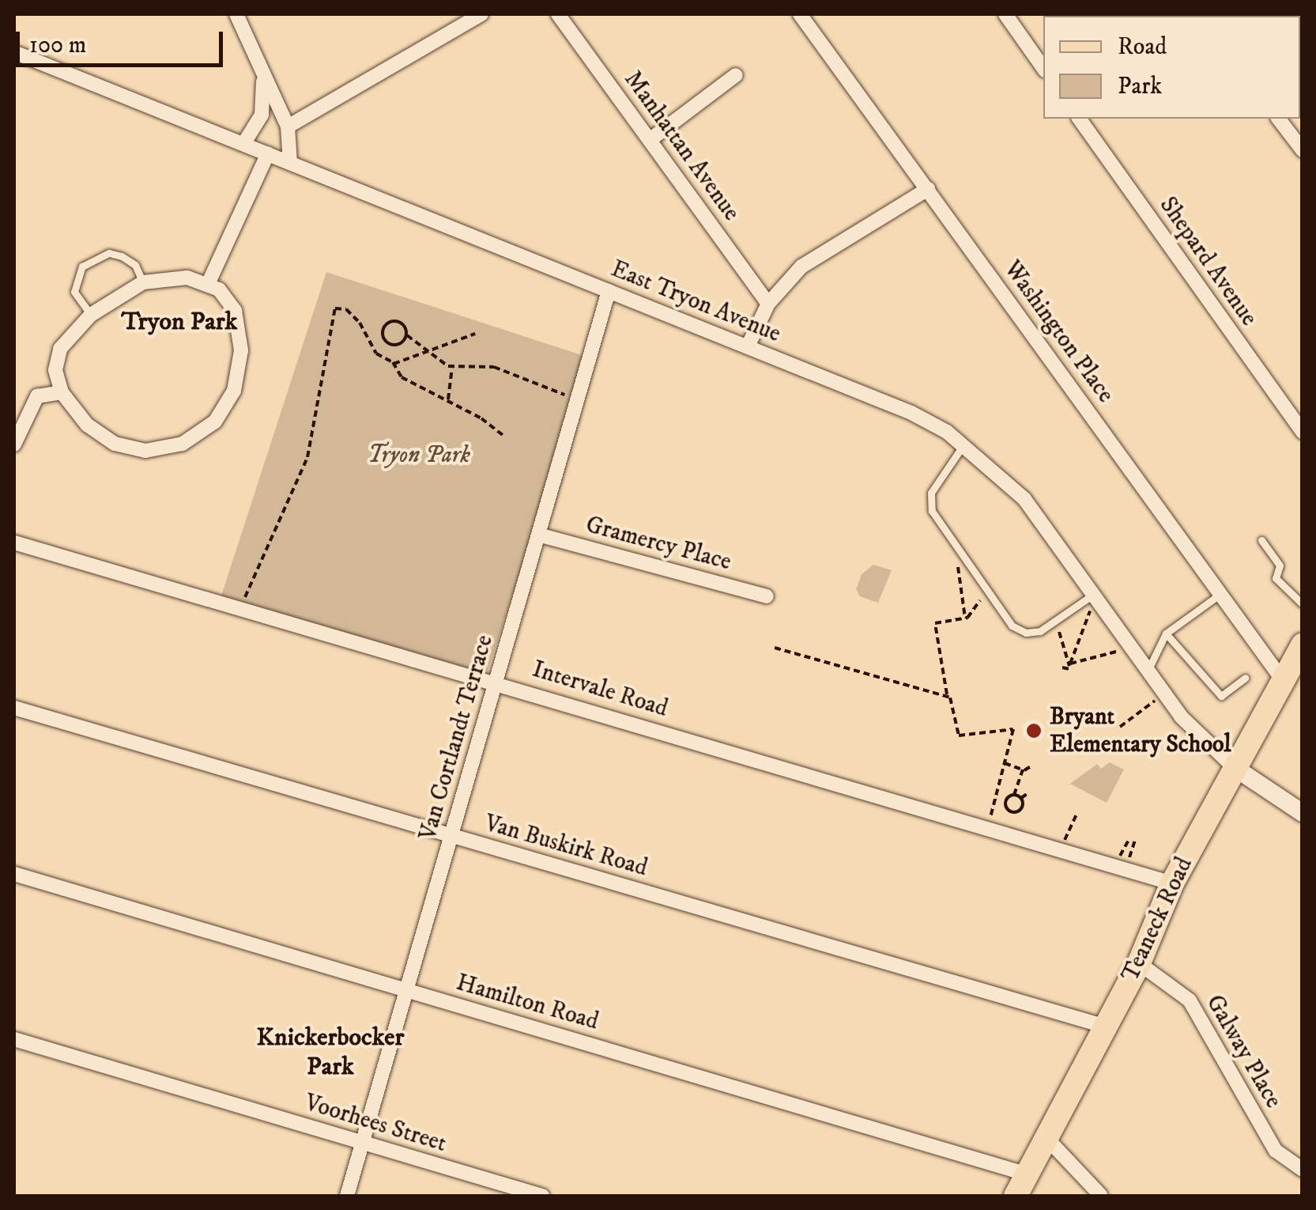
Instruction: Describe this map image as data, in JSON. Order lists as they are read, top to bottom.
{
  "streets": {
    "main road": ["Teaneck Road"],
    "street": [
      "Manhattan Avenue",
      "Shepard Avenue",
      "East Tryon Avenue",
      "Washington Place",
      "Gramercy Place",
      "Intervale Road",
      "Van Cortlandt Terrace",
      "Van Buskirk Road",
      "Hamilton Road",
      "Galway Place",
      "Voorhees Street"
    ]
  },
  "crossings": [
    ["East Tryon Avenue", "Van Cortlandt Terrace"],
    ["East Tryon Avenue", "Teaneck Road"],
    ["Washington Place", "Teaneck Road"],
    ["Gramercy Place", "Van Cortlandt Terrace"],
    ["Intervale Road", "Van Cortlandt Terrace"],
    ["Intervale Road", "Teaneck Road"],
    ["Van Cortlandt Terrace", "Van Buskirk Road"],
    ["Van Cortlandt Terrace", "Hamilton Road"],
    ["Van Cortlandt Terrace", "Voorhees Street"],
    ["Van Buskirk Road", "Teaneck Road"],
    ["Teaneck Road", "Hamilton Road"],
    ["Teaneck Road", "Galway Place"]
  ],
  "districts": ["Tryon Park", "Knickerbocker Park"],
  "parks": ["Tryon Park"],
  "places": ["Bryant Elementary School"],
  "legend": ["Road", "Park"],
  "scale_bar": "100 m"
}
